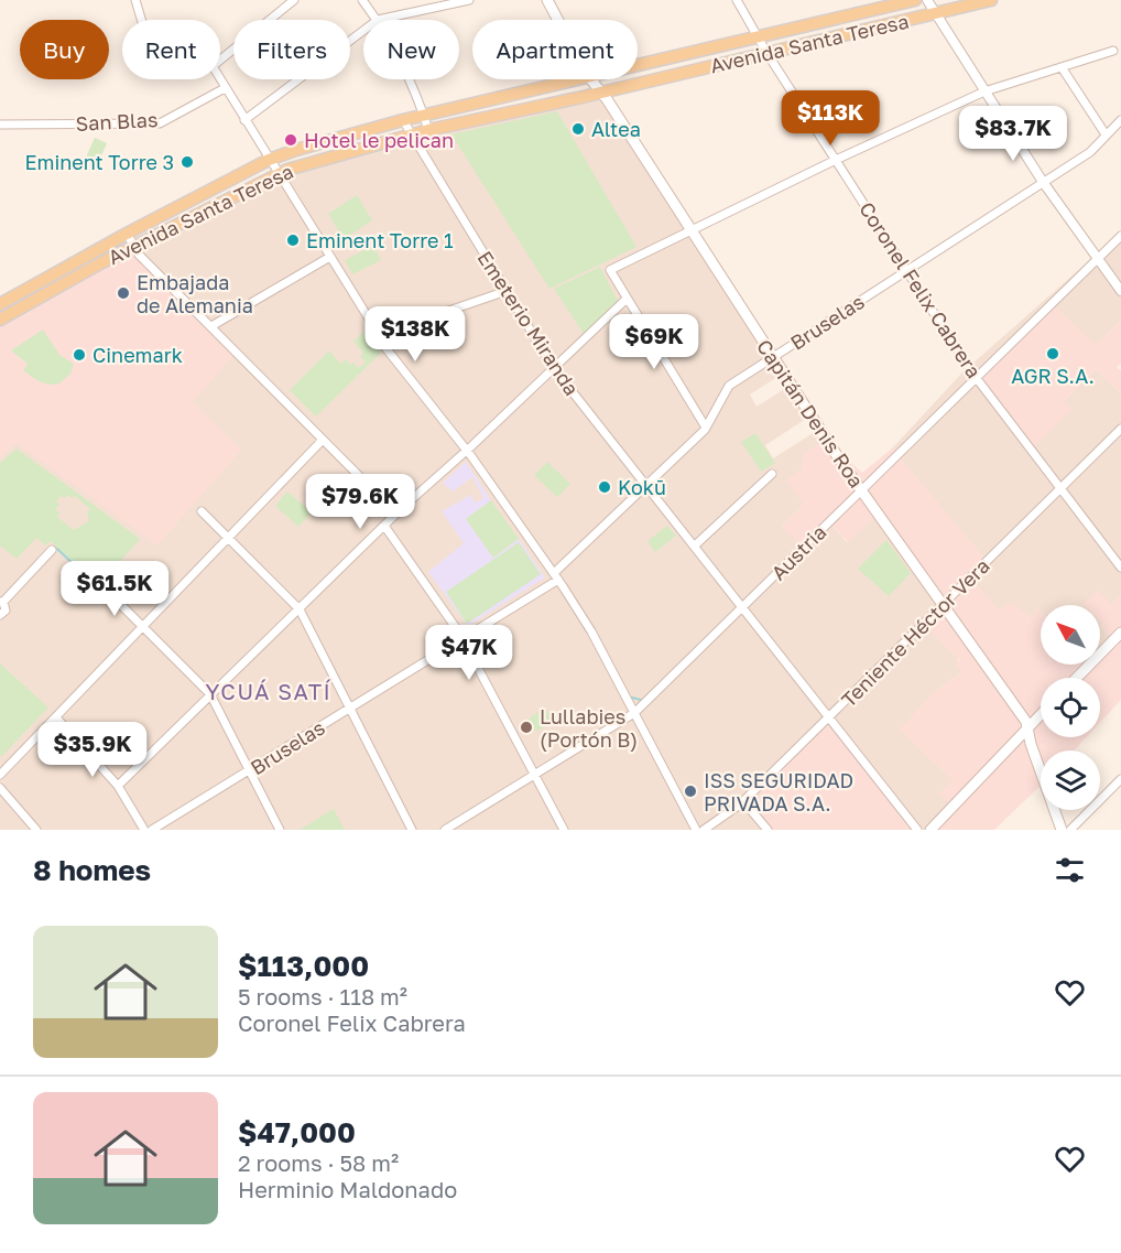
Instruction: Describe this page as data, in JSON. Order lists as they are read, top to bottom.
{
  "streets": {
    "main road": ["Avenida Santa Teresa", "Capitán Denis Roa"],
    "street": [
      "San Blas",
      "Coronel Felix Cabrera",
      "Bruselas",
      "Emeterio Miranda",
      "Austria",
      "Teniente Héctor Vera"
    ]
  },
  "crossings": [
    ["Avenida Santa Teresa", "Coronel Felix Cabrera"],
    ["Avenida Santa Teresa", "Emeterio Miranda"],
    ["Avenida Santa Teresa", "Capitán Denis Roa"],
    ["Coronel Felix Cabrera", "Bruselas"],
    ["Coronel Felix Cabrera", "Austria"],
    ["Coronel Felix Cabrera", "Teniente Héctor Vera"],
    ["Bruselas", "Emeterio Miranda"],
    ["Bruselas", "Capitán Denis Roa"],
    ["Emeterio Miranda", "Austria"],
    ["Emeterio Miranda", "Teniente Héctor Vera"],
    ["Capitán Denis Roa", "Austria"],
    ["Capitán Denis Roa", "Teniente Héctor Vera"]
  ],
  "districts": ["YCUÁ SATÍ"],
  "places": [
    "Altea",
    "Hotel le pelican",
    "Eminent Torre 3",
    "Eminent Torre 1",
    "Embajada de Alemania",
    "AGR S.A.",
    "Cinemark",
    "Kokū",
    "Lullabies (Portón B)",
    "ISS SEGURIDAD PRIVADA S.A."
  ],
  "north": "top left",
  "page": {
    "chip": [
      "Buy",
      "Rent",
      "Filters",
      "New",
      "Apartment"
    ],
    "price": [
      "$113K",
      "$83.7K",
      "$138K",
      "$69K",
      "$79.6K",
      "$61.5K",
      "$47K",
      "$35.9K"
    ],
    "heading": "8 homes",
    "list": [
      {
        "name": "$113,000",
        "note": "5 rooms · 118 m² · Coronel Felix Cabrera"
      },
      {
        "name": "$47,000",
        "note": "2 rooms · 58 m² · Herminio Maldonado"
      }
    ]
  }
}
